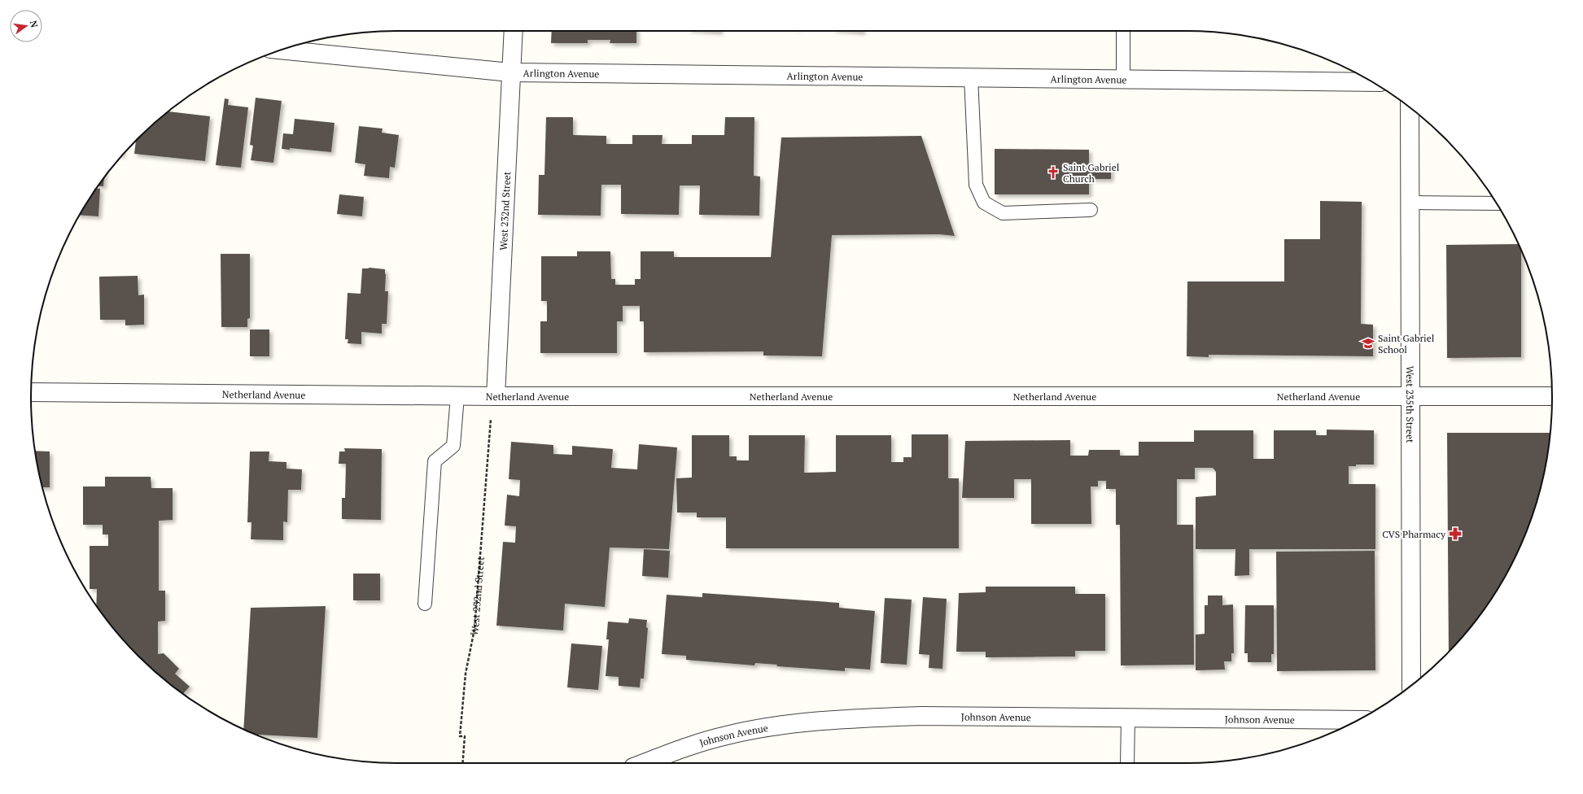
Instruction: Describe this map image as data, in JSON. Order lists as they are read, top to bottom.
{
  "streets": {
    "street": [
      "Arlington Avenue",
      "West 232nd Street",
      "Netherland Avenue",
      "West 235th Street",
      "Johnson Avenue"
    ]
  },
  "crossings": [
    ["Arlington Avenue", "West 232nd Street"],
    ["West 232nd Street", "Netherland Avenue"],
    ["Netherland Avenue", "West 235th Street"]
  ],
  "places": {
    "church": ["Saint Gabriel Church"],
    "school or university": ["Saint Gabriel School"],
    "pharmacy": ["CVS Pharmacy"]
  },
  "north": "right"
}
